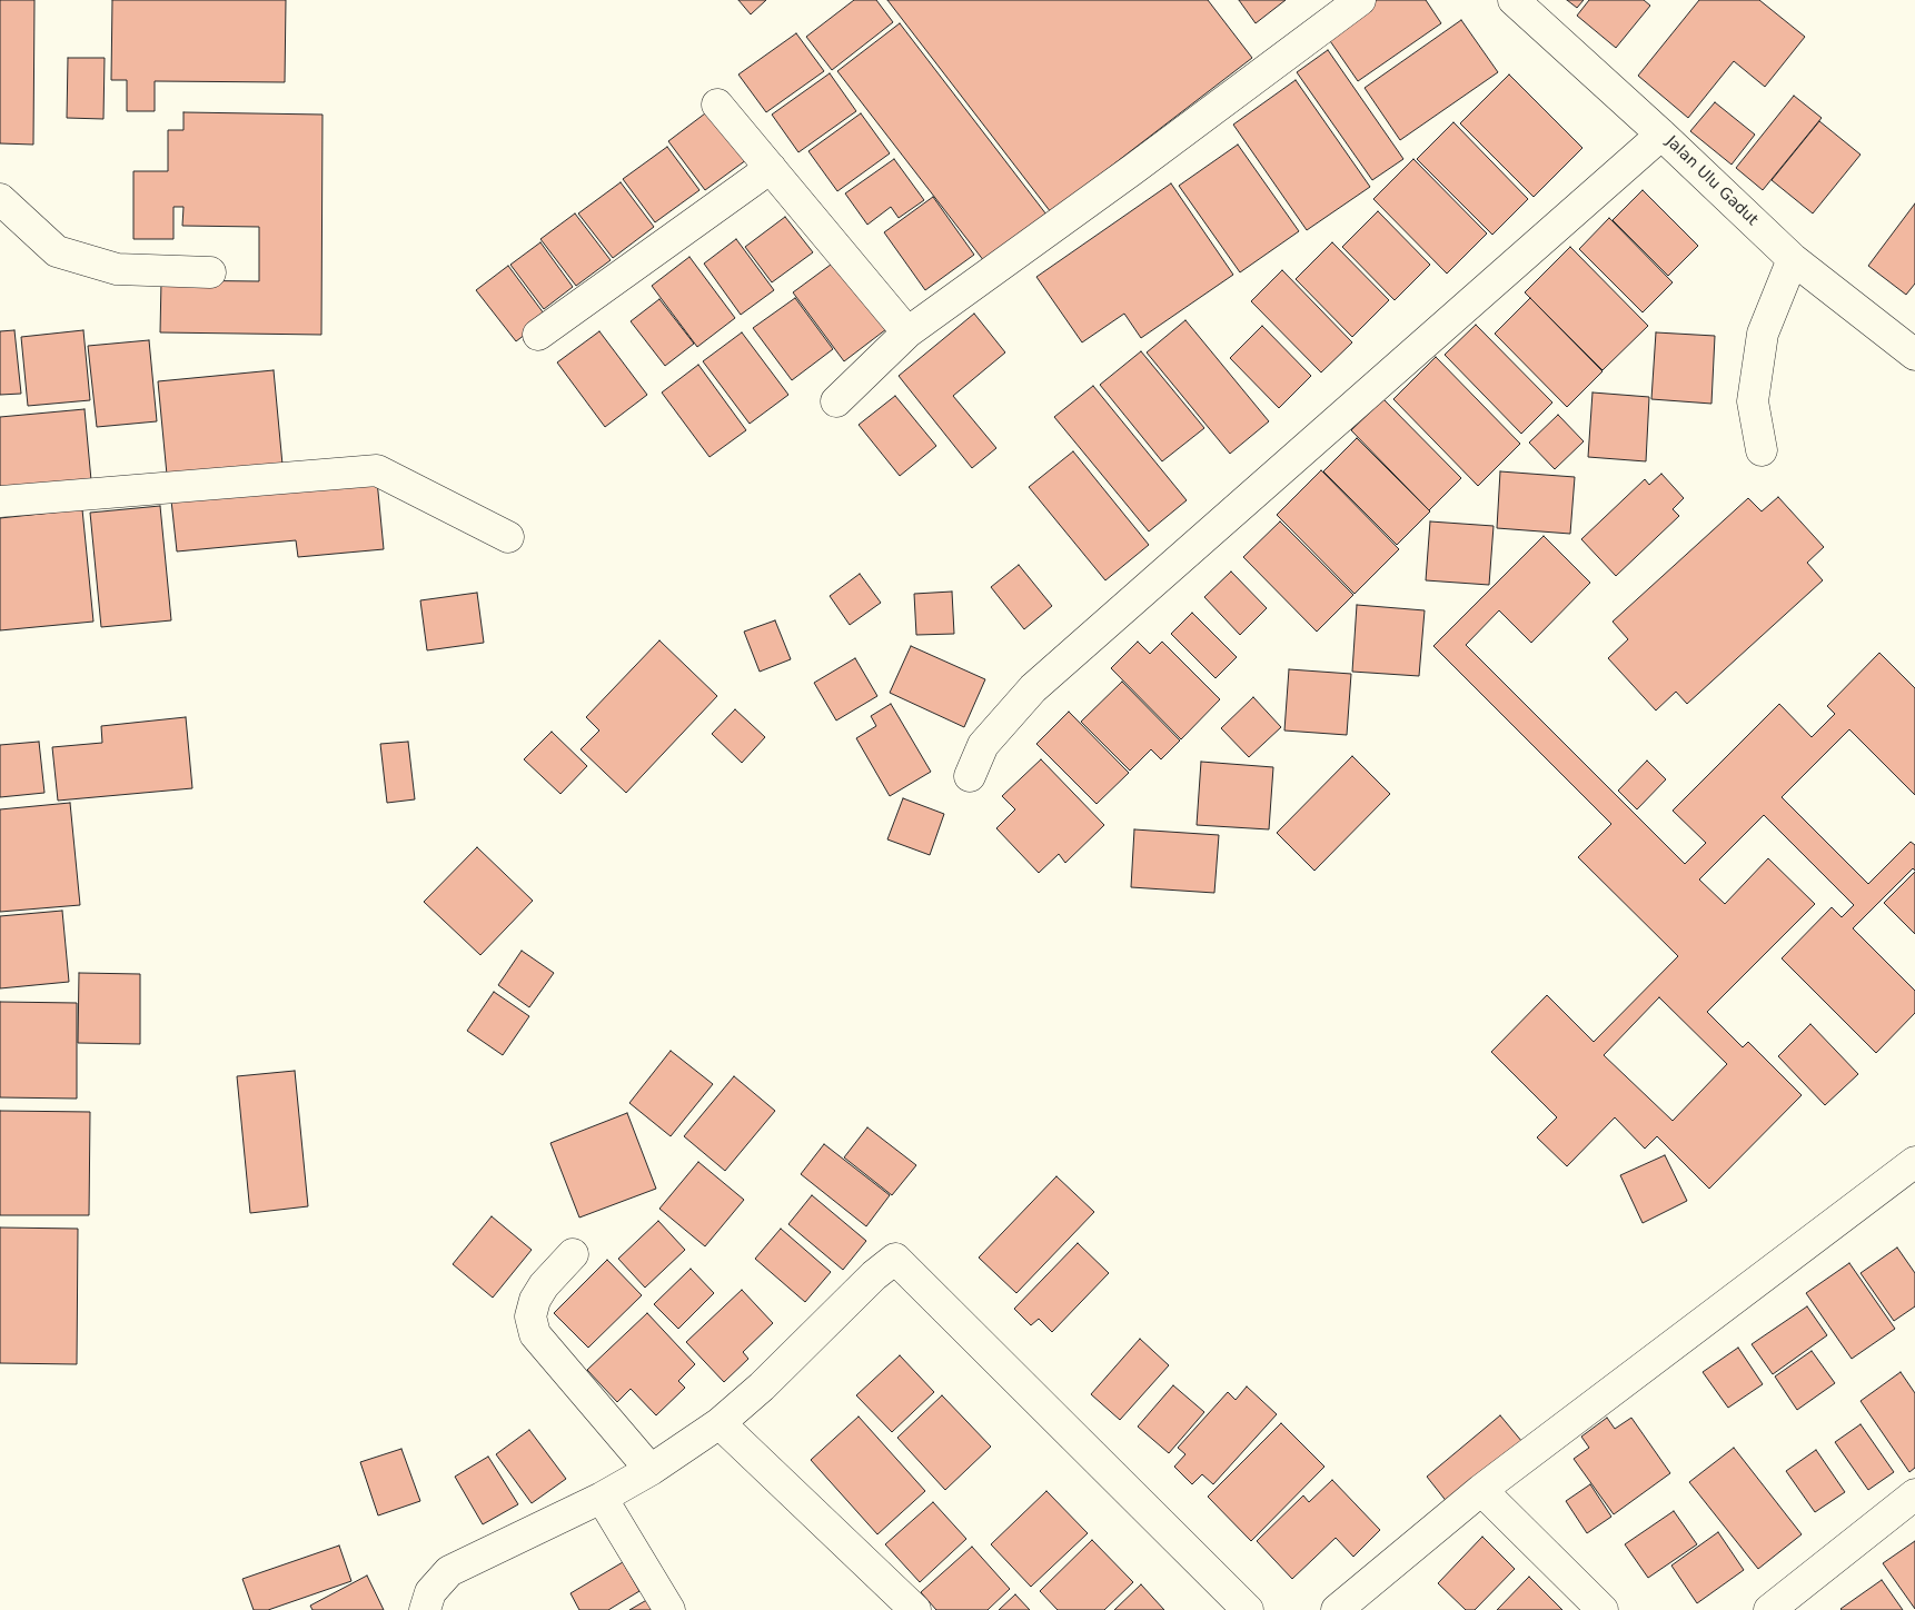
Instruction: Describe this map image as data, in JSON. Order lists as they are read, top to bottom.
{
  "streets": {
    "street": ["Jalan Ulu Gadut"]
  }
}
